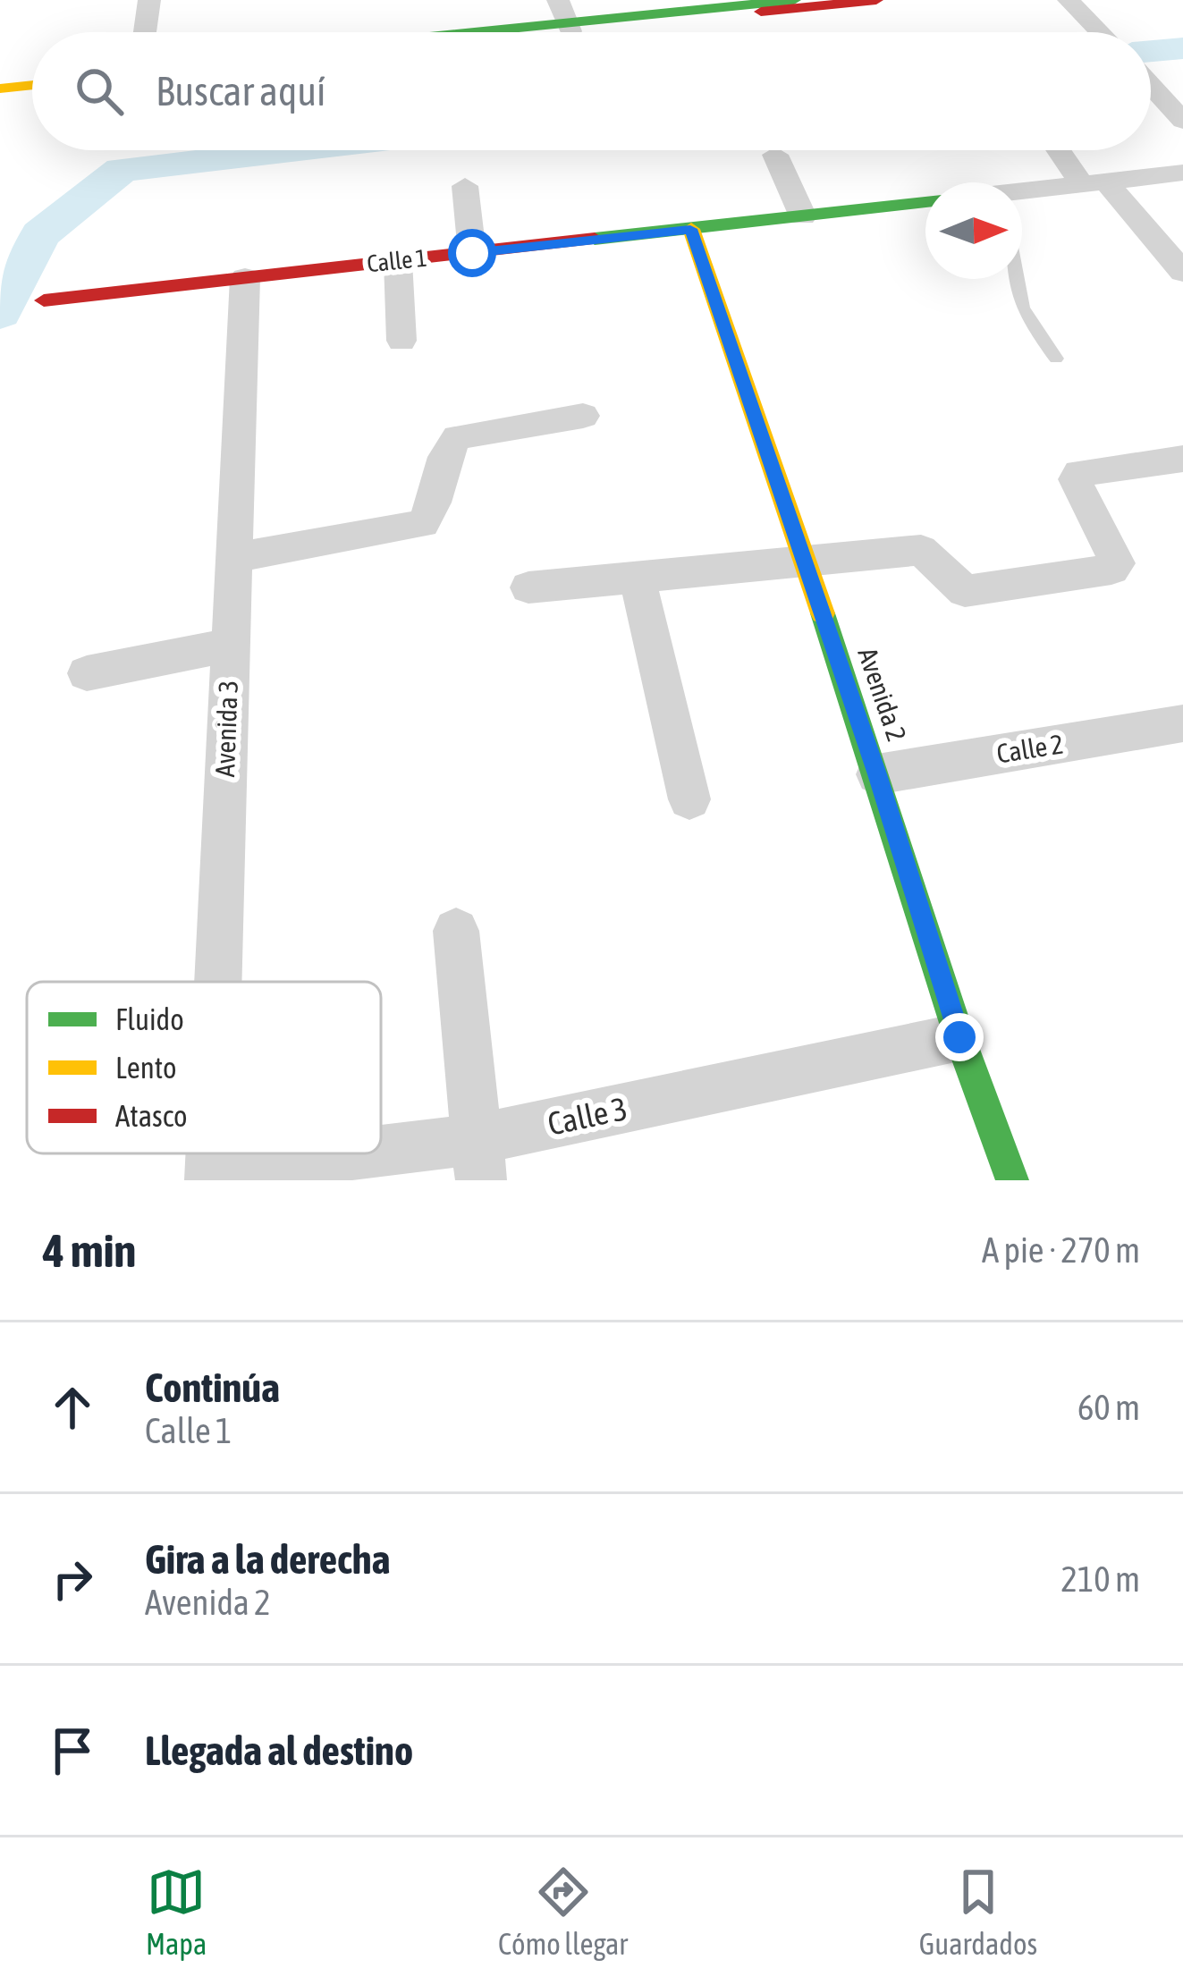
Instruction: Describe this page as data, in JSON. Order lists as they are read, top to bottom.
{
  "streets": {
    "street": [
      "Calle 1",
      "Avenida 2",
      "Avenida 3",
      "Calle 2",
      "Calle 3"
    ]
  },
  "crossings": [
    ["Calle 1", "Avenida 2"],
    ["Calle 1", "Avenida 3"],
    ["Avenida 2", "Calle 2"],
    ["Avenida 2", "Calle 3"]
  ],
  "legend": ["Fluido", "Lento", "Atasco"],
  "north": "right",
  "page": {
    "search": "Buscar aquí",
    "heading": ["4 min", "A pie · 270 m"],
    "list": [
      ["Continúa", "Calle 1", "60 m"],
      ["Gira a la derecha", "Avenida 2", "210 m"],
      "Llegada al destino"
    ],
    "nav": ["Mapa", "Cómo llegar", "Guardados"]
  }
}
